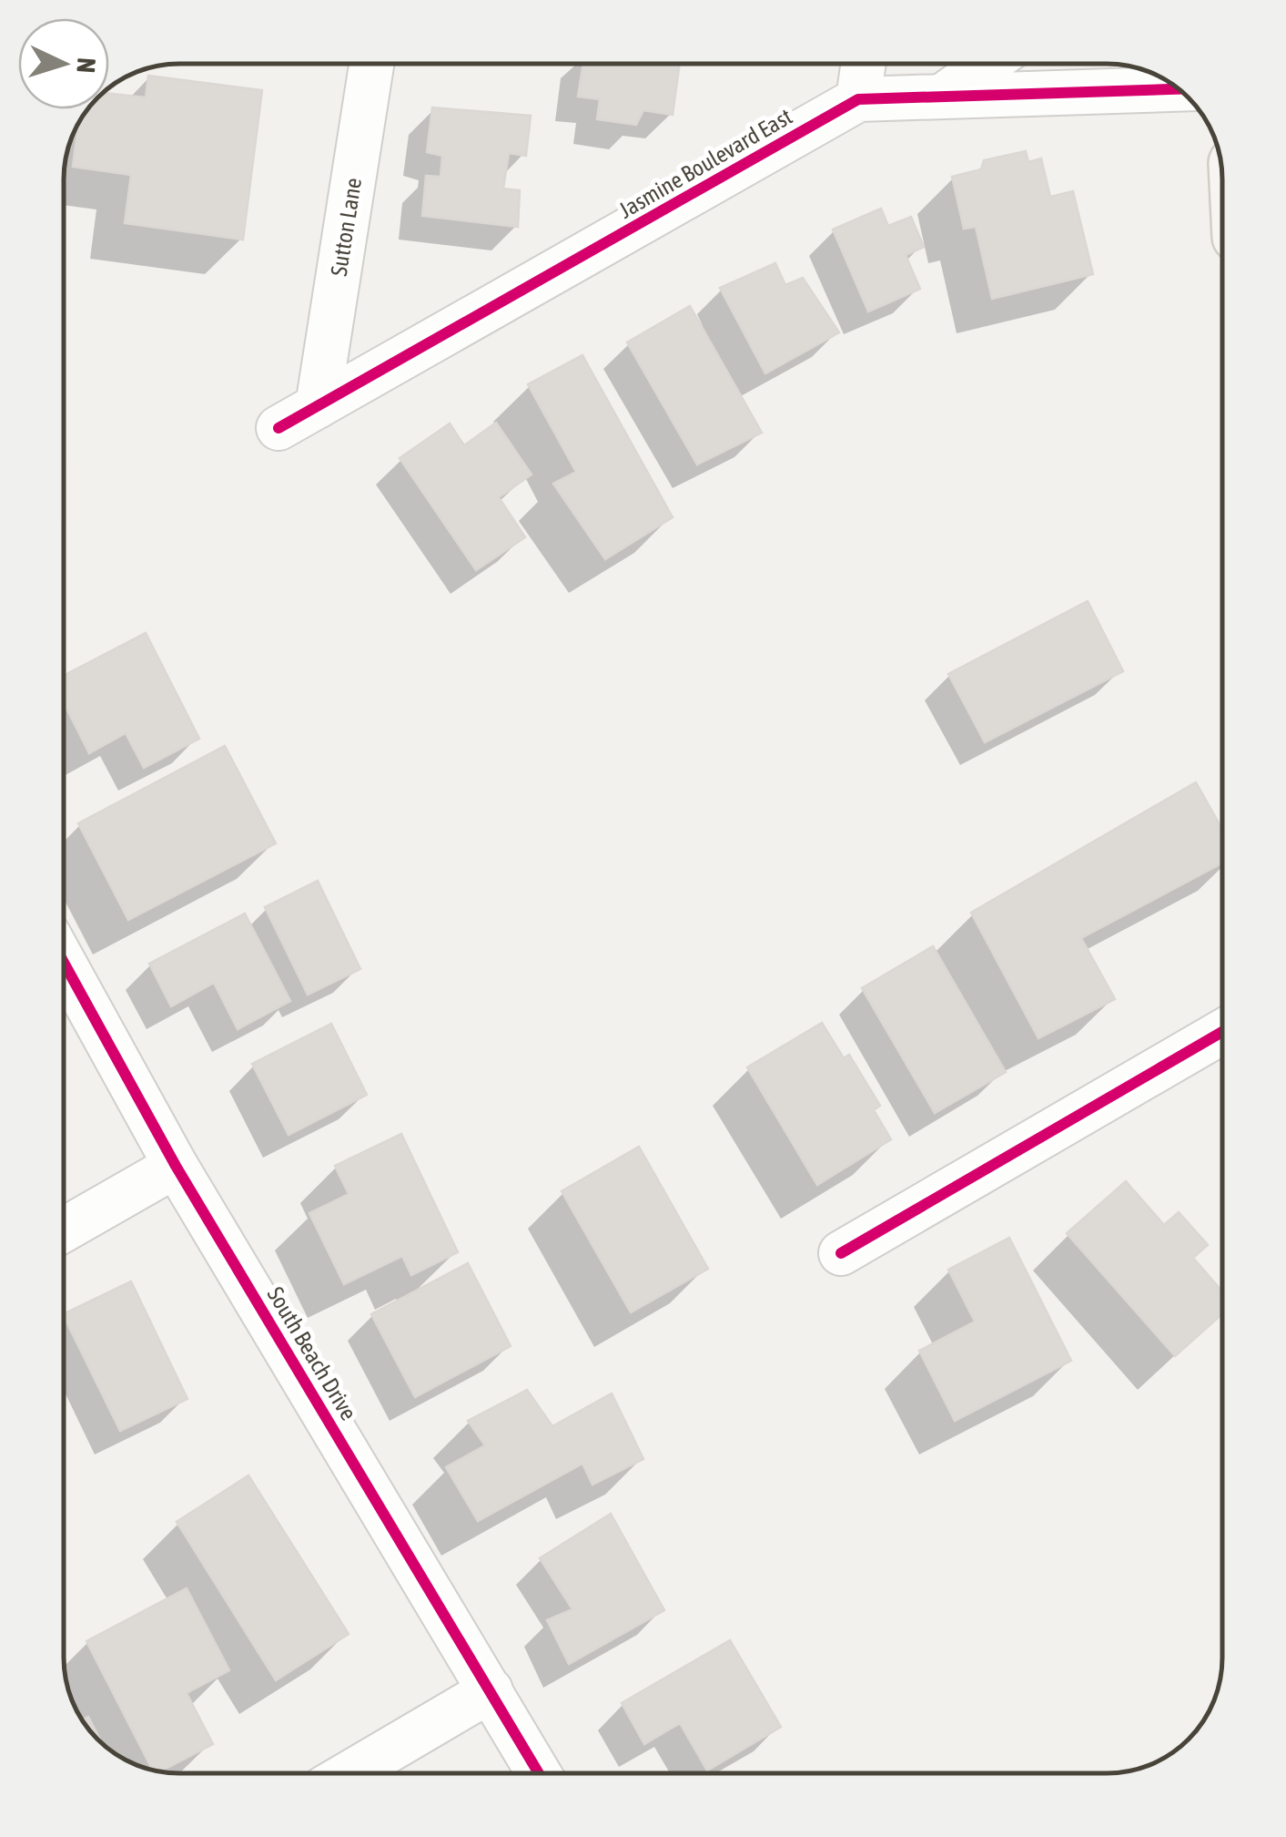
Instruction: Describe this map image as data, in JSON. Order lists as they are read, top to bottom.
{
  "streets": {
    "street": ["Jasmine Boulevard East", "Sutton Lane", "South Beach Drive"]
  },
  "crossings": [
    ["Jasmine Boulevard East", "Sutton Lane"]
  ],
  "north": "right"
}
